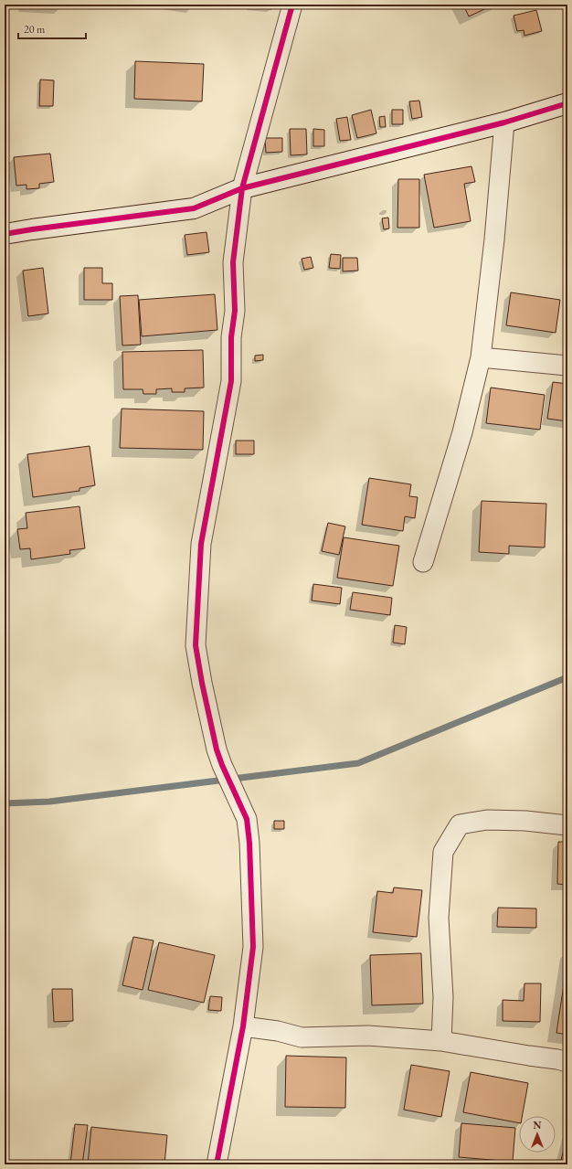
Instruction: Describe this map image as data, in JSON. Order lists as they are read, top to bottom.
{
  "scale_bar": "20 m",
  "north": "top"
}
